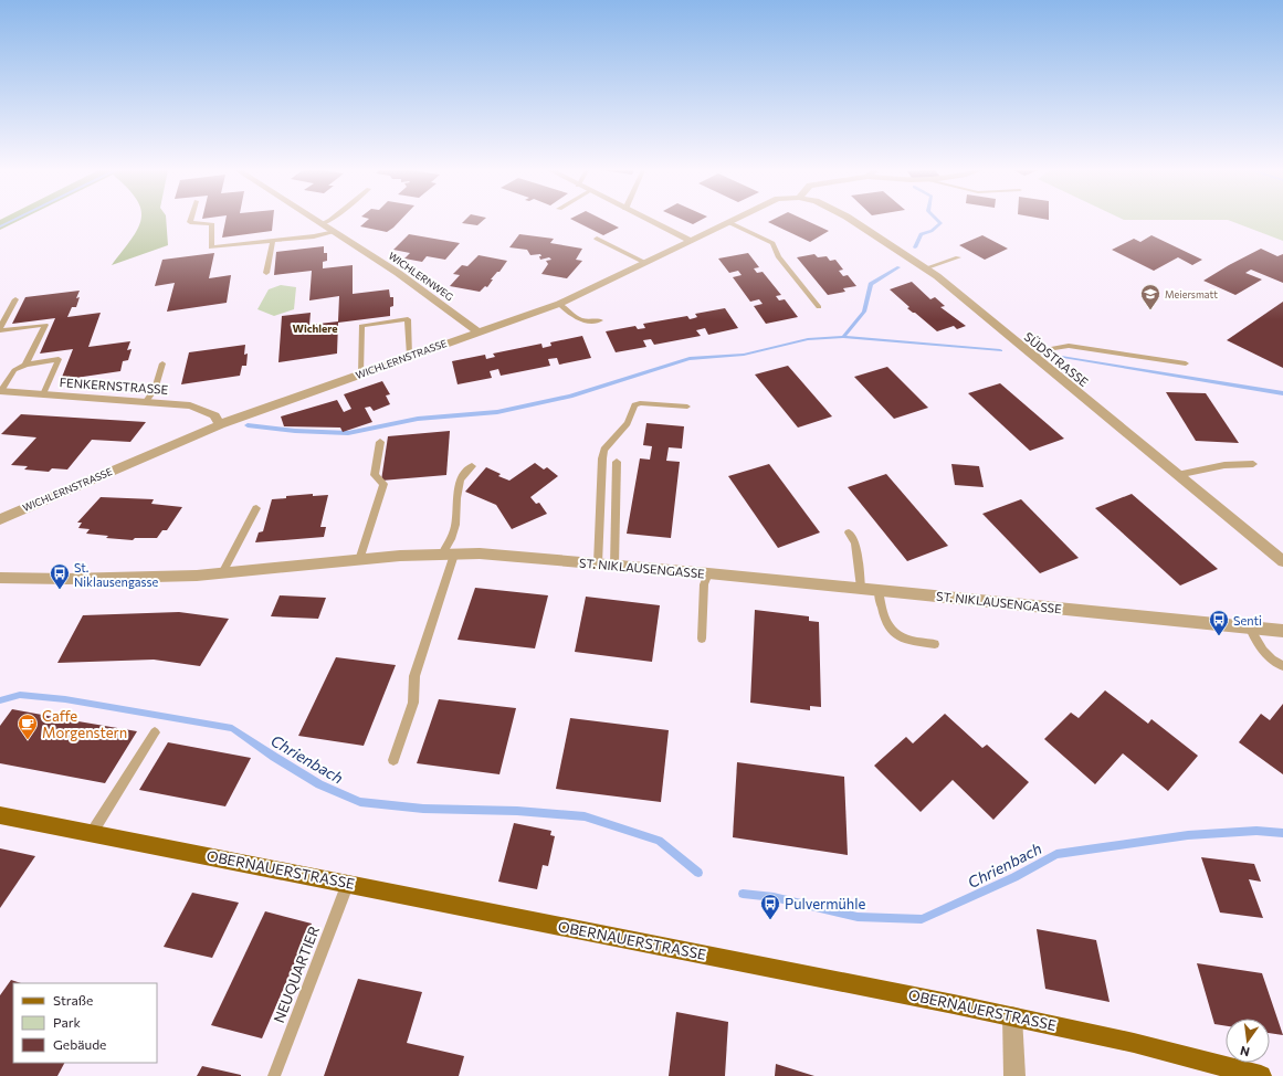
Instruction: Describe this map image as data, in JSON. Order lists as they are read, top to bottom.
{
  "streets": {
    "main road": ["OBERNAUERSTRASSE"],
    "street": [
      "WICHLERNWEG",
      "WICHLERNSTRASSE",
      "SÜDSTRASSE",
      "FENKERNSTRASSE",
      "ST. NIKLAUSENGASSE"
    ],
    "lane": ["NEUQUARTIER"]
  },
  "crossings": [
    ["WICHLERNWEG", "WICHLERNSTRASSE"],
    ["WICHLERNSTRASSE", "FENKERNSTRASSE"],
    ["OBERNAUERSTRASSE", "NEUQUARTIER"]
  ],
  "districts": ["Wichlere"],
  "water": ["Chrienbach"],
  "places": {
    "school or university": ["Meiersmatt"],
    "bus stop": ["St. Niklausengasse", "Senti", "Pulvermühle"],
    "cafe": ["Caffe Morgenstern"]
  },
  "legend": ["Straße", "Park", "Gebäude"],
  "north": "bottom"
}
